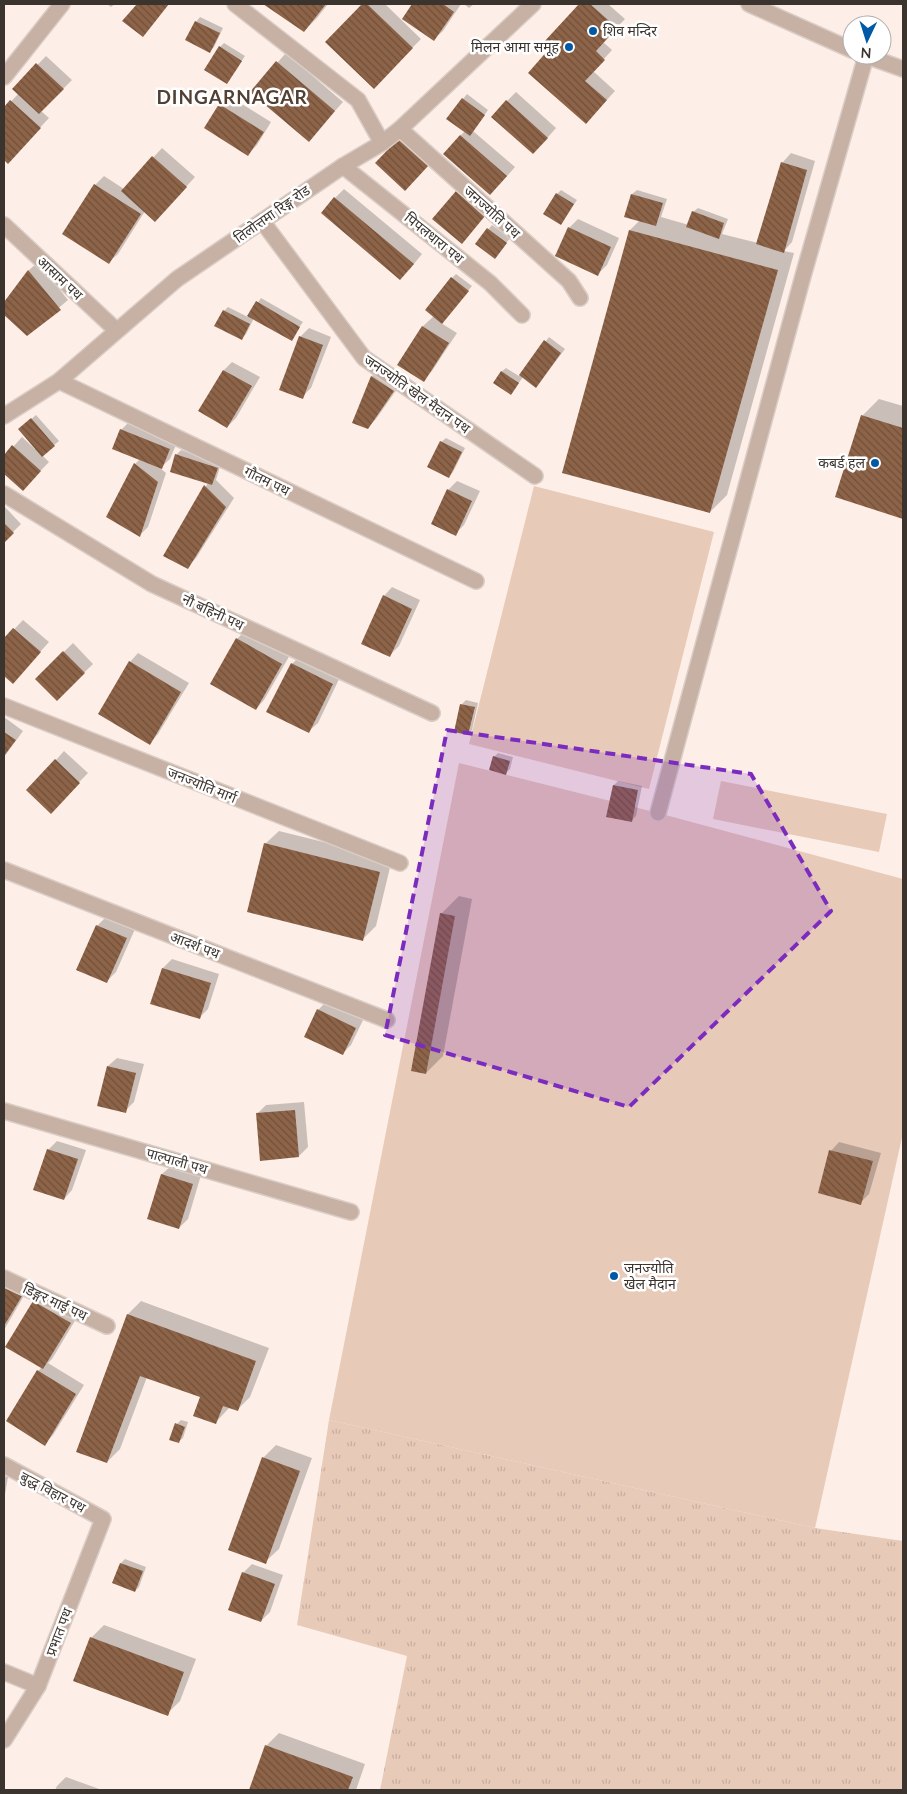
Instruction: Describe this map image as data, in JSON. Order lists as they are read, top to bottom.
{
  "streets": {
    "street": [
      "जनज्योति पथ",
      "तिलोत्तमा रिङ्ग रोड",
      "पिपलधारा पथ",
      "आसाम पथ",
      "जनज्योति खेल मैदान पथ",
      "गौतम पथ",
      "नौ बहिनी पथ",
      "जनज्योति मार्ग",
      "आदर्श पथ",
      "पाल्पाली पथ",
      "डिङ्गर माई पथ",
      "बुद्ध विहार पथ",
      "प्रभात पथ"
    ]
  },
  "crossings": [
    ["जनज्योति पथ", "तिलोत्तमा रिङ्ग रोड"],
    ["तिलोत्तमा रिङ्ग रोड", "पिपलधारा पथ"],
    ["तिलोत्तमा रिङ्ग रोड", "आसाम पथ"],
    ["तिलोत्तमा रिङ्ग रोड", "जनज्योति खेल मैदान पथ"],
    ["तिलोत्तमा रिङ्ग रोड", "गौतम पथ"],
    ["बुद्ध विहार पथ", "प्रभात पथ"]
  ],
  "districts": ["DINGARNAGAR"],
  "places": [
    "शिव मन्दिर",
    "मिलन आमा समूह",
    "कबर्ड हल",
    "जनज्योति खेल मैदान"
  ],
  "north": "bottom"
}
